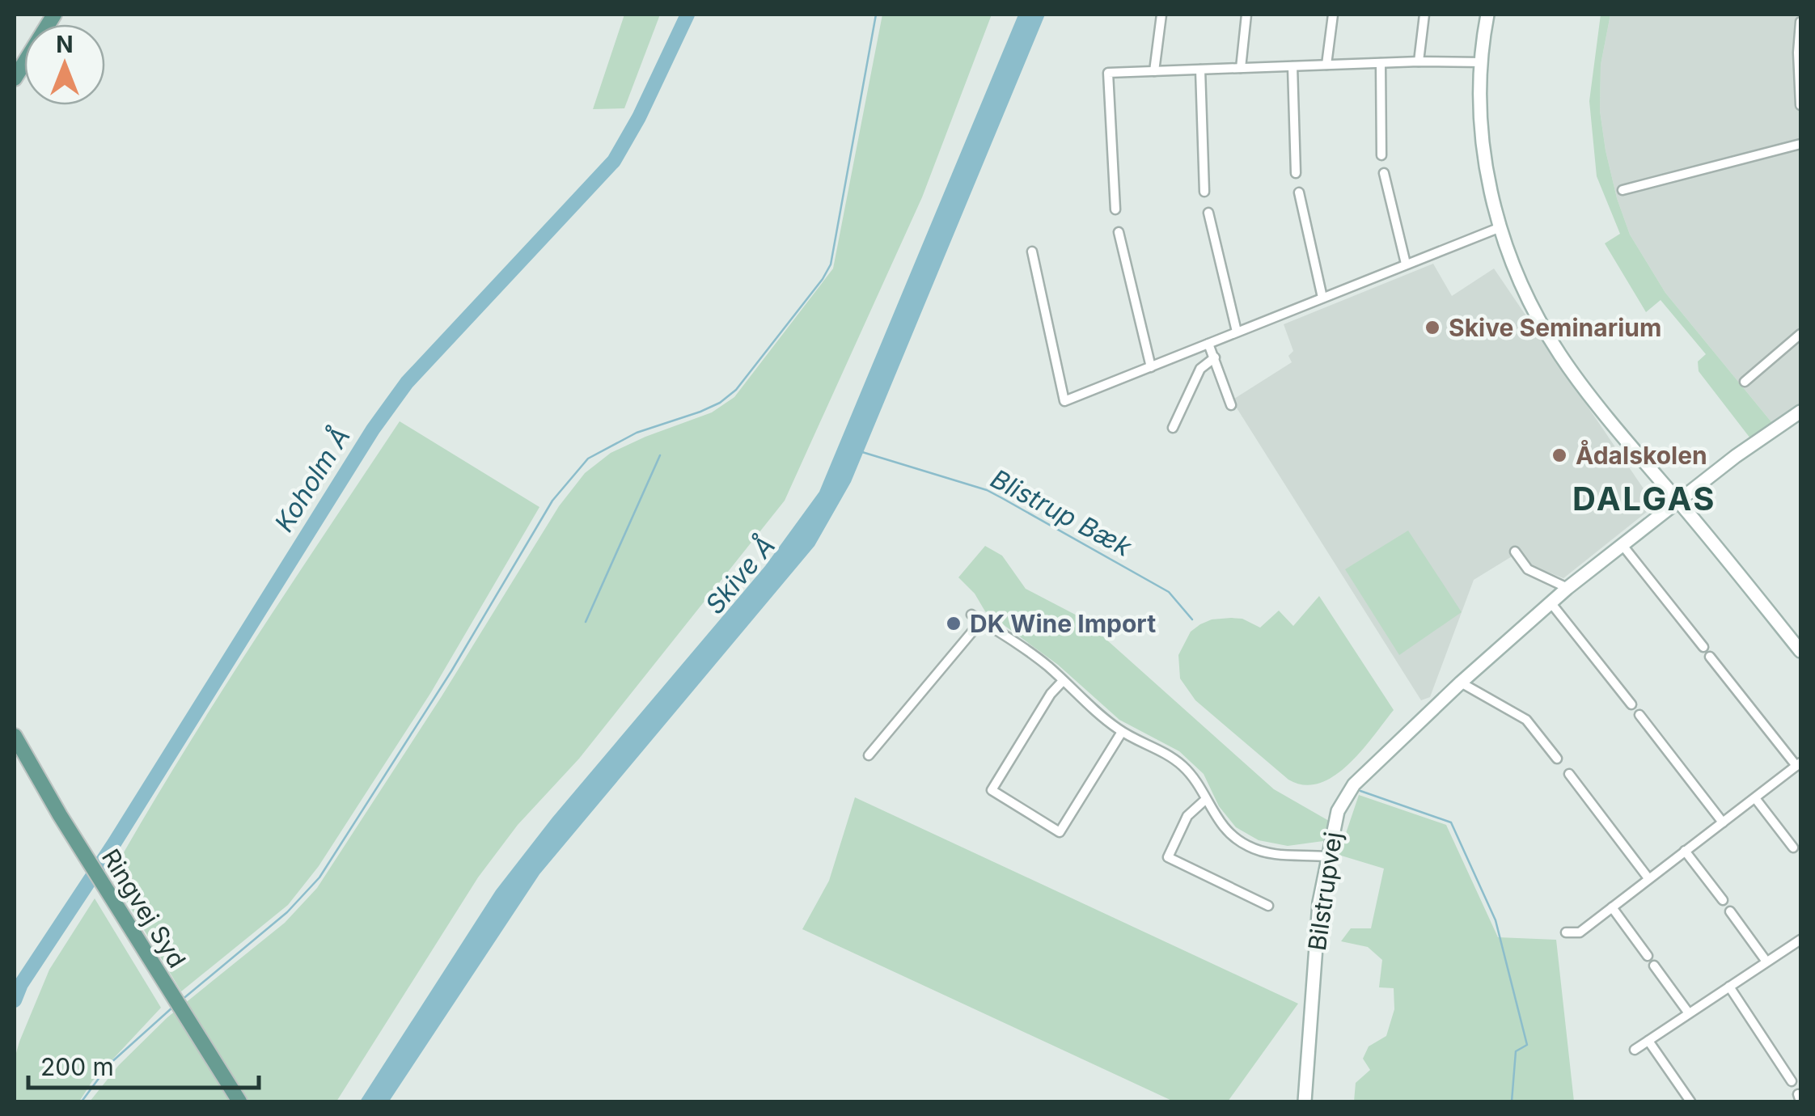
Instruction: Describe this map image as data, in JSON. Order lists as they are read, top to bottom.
{
  "streets": {
    "main road": ["Ringvej Syd"],
    "street": ["Bilstrupvej"]
  },
  "districts": ["DALGAS"],
  "water": ["Koholm Å", "Blistrup Bæk", "Skive Å"],
  "places": ["Skive Seminarium", "Ådalskolen", "DK Wine Import"],
  "scale_bar": "200 m",
  "north": "top"
}
